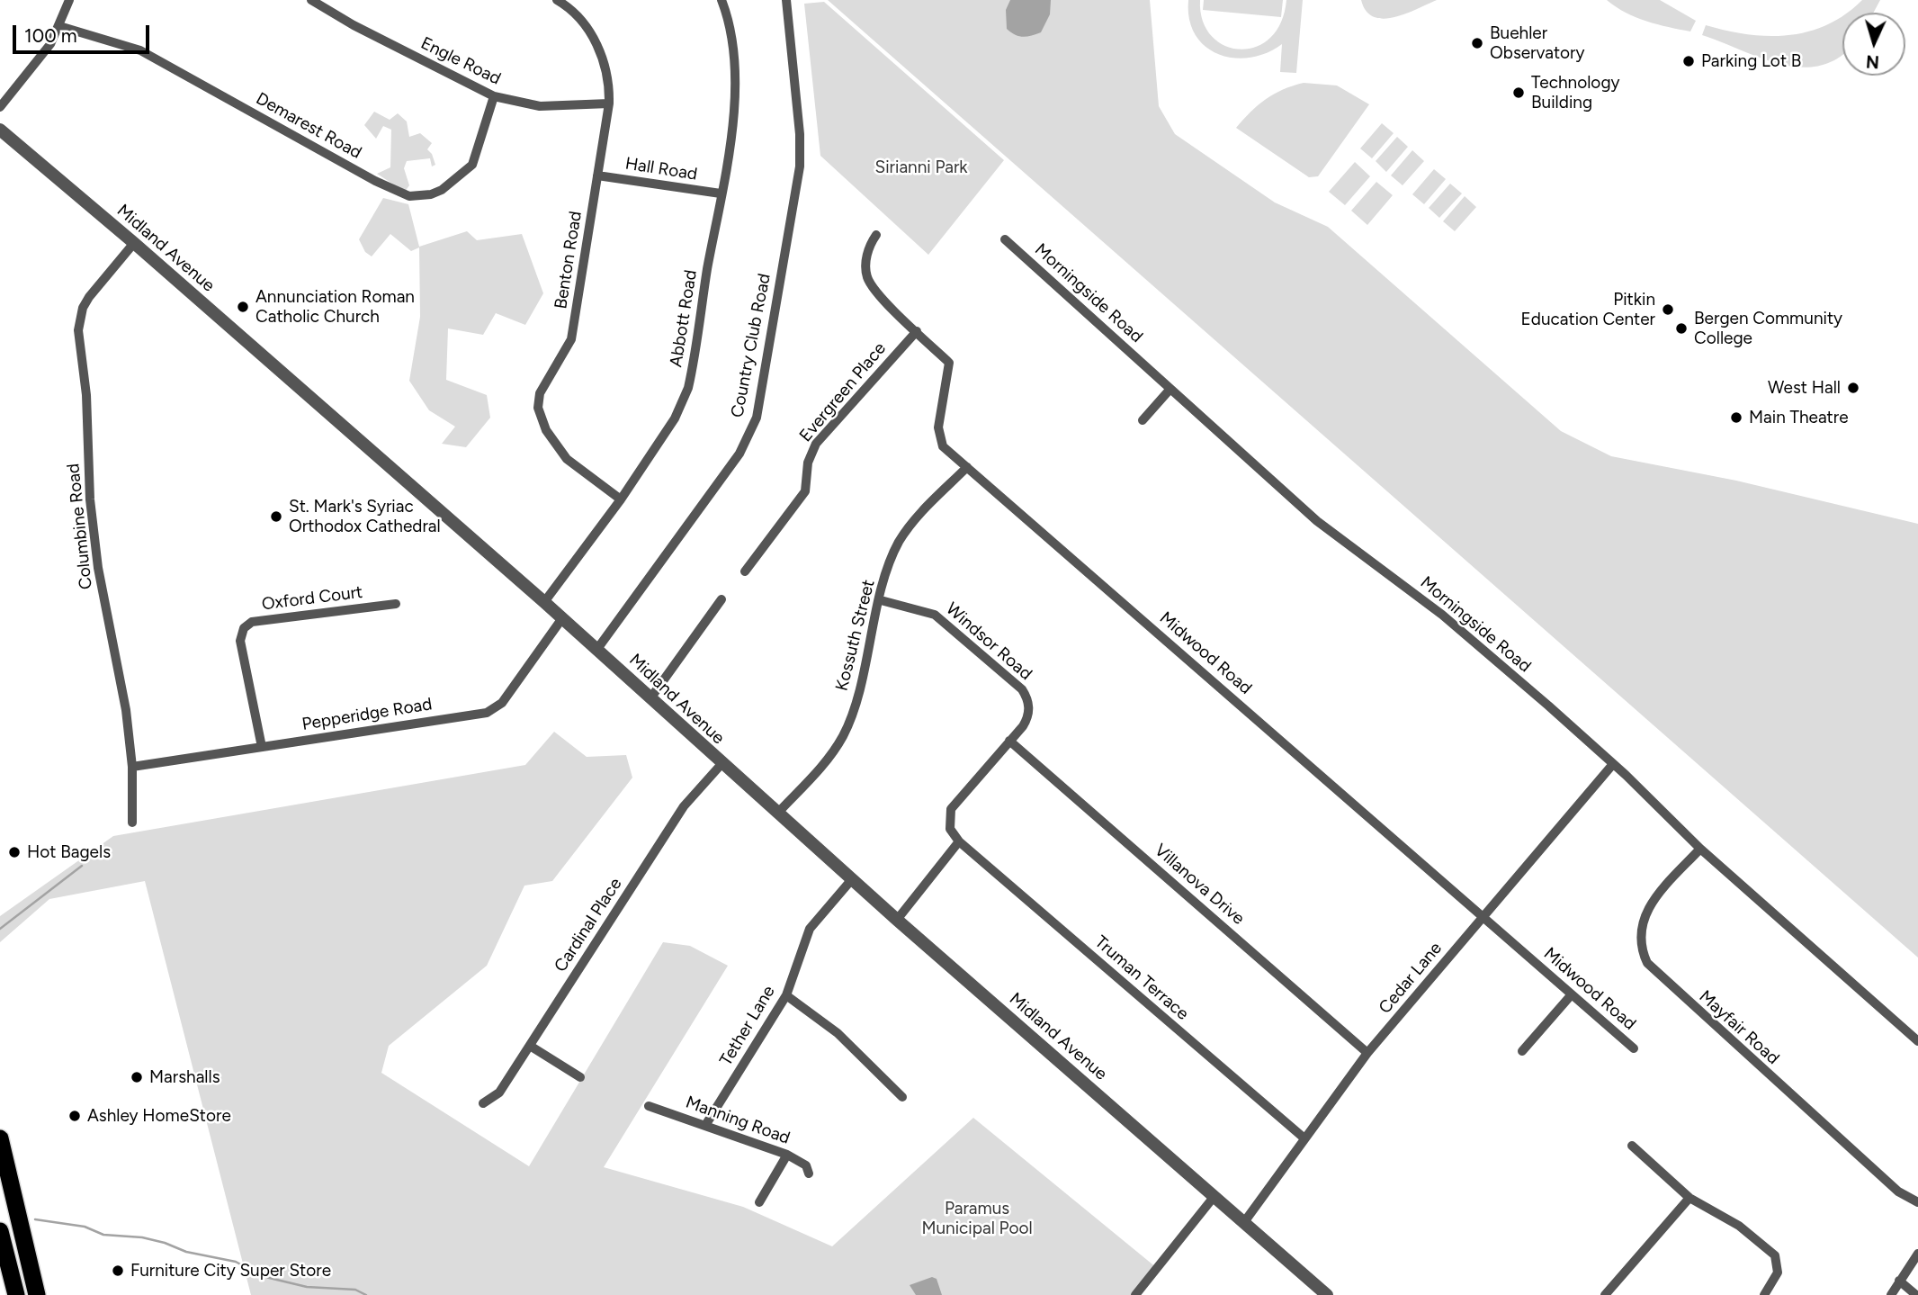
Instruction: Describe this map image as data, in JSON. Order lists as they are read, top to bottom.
{
  "streets": {
    "street": [
      "Engle Road",
      "Demarest Road",
      "Hall Road",
      "Midland Avenue",
      "Benton Road",
      "Morningside Road",
      "Abbott Road",
      "Country Club Road",
      "Evergreen Place",
      "Columbine Road",
      "Oxford Court",
      "Kossuth Street",
      "Windsor Road",
      "Midwood Road",
      "Pepperidge Road",
      "Villanova Drive",
      "Cardinal Place",
      "Truman Terrace",
      "Cedar Lane",
      "Tether Lane",
      "Mayfair Road",
      "Manning Road"
    ]
  },
  "crossings": [
    ["Engle Road", "Demarest Road"],
    ["Engle Road", "Benton Road"],
    ["Hall Road", "Benton Road"],
    ["Hall Road", "Abbott Road"],
    ["Midland Avenue", "Abbott Road"],
    ["Midland Avenue", "Country Club Road"],
    ["Midland Avenue", "Columbine Road"],
    ["Midland Avenue", "Kossuth Street"],
    ["Midland Avenue", "Pepperidge Road"],
    ["Midland Avenue", "Cardinal Place"],
    ["Midland Avenue", "Cedar Lane"],
    ["Midland Avenue", "Tether Lane"],
    ["Benton Road", "Abbott Road"],
    ["Morningside Road", "Cedar Lane"],
    ["Morningside Road", "Mayfair Road"],
    ["Evergreen Place", "Midwood Road"],
    ["Columbine Road", "Pepperidge Road"],
    ["Oxford Court", "Pepperidge Road"],
    ["Kossuth Street", "Windsor Road"],
    ["Kossuth Street", "Midwood Road"],
    ["Windsor Road", "Villanova Drive"],
    ["Windsor Road", "Truman Terrace"],
    ["Midwood Road", "Cedar Lane"],
    ["Villanova Drive", "Cedar Lane"],
    ["Truman Terrace", "Cedar Lane"],
    ["Tether Lane", "Manning Road"]
  ],
  "parks": ["Sirianni Park", "Paramus Municipal Pool"],
  "places": [
    "Buehler Observatory",
    "Parking Lot B",
    "Technology Building",
    "Annunciation Roman Catholic Church",
    "Pitkin Education Center",
    "Bergen Community College",
    "West Hall",
    "Main Theatre",
    "St. Mark's Syriac Orthodox Cathedral",
    "Hot Bagels",
    "Marshalls",
    "Ashley HomeStore",
    "Furniture City Super Store"
  ],
  "scale_bar": "100 m",
  "north": "bottom"
}
